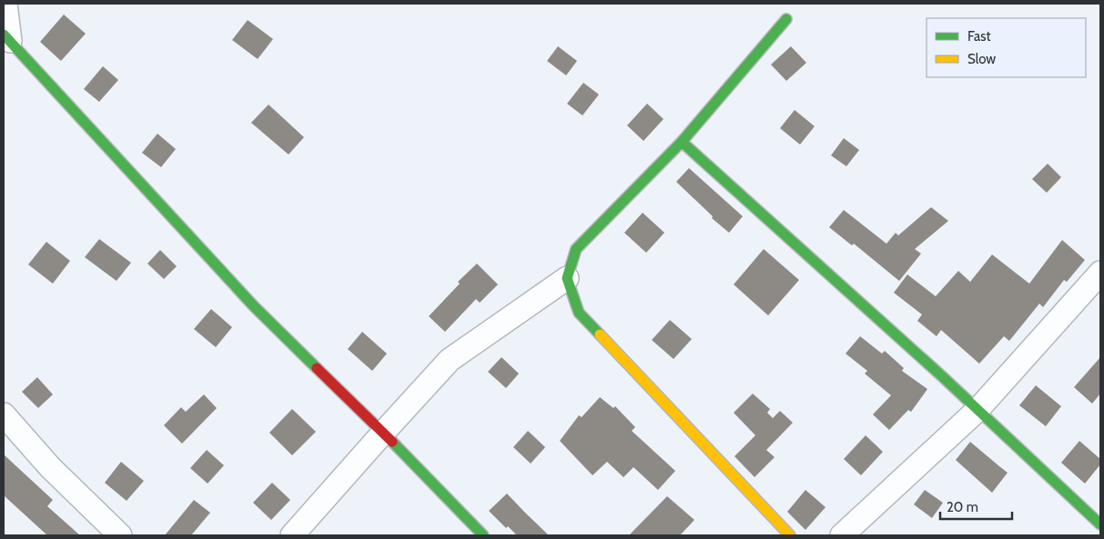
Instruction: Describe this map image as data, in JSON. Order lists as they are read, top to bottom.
{
  "legend": ["Fast", "Slow"],
  "scale_bar": "20 m"
}
